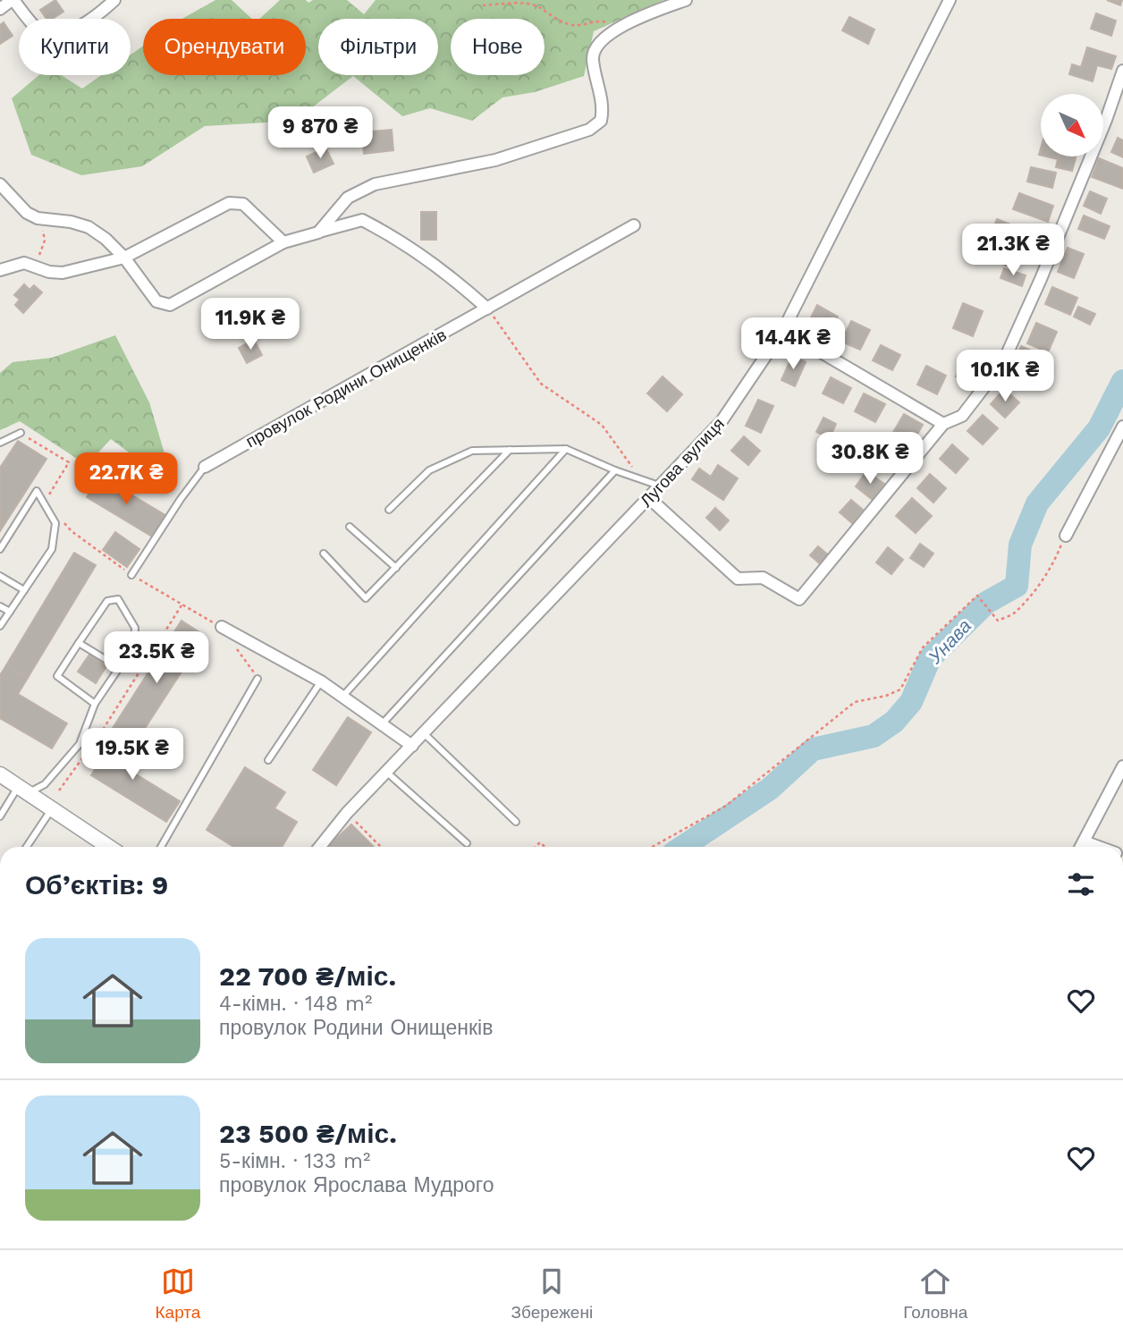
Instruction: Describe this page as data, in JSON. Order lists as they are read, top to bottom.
{
  "streets": {
    "street": ["провулок Родини Онищенків", "Лугова вулиця"]
  },
  "water": ["Унава"],
  "north": "bottom right",
  "page": {
    "chip": [
      "Купити",
      "Орендувати",
      "Фільтри",
      "Нове"
    ],
    "price": [
      "9 870 ₴",
      "21.3K ₴",
      "11.9K ₴",
      "14.4K ₴",
      "10.1K ₴",
      "30.8K ₴",
      "22.7K ₴",
      "23.5K ₴",
      "19.5K ₴"
    ],
    "heading": "Об’єктів: 9",
    "list": [
      {
        "name": "22 700 ₴/міс.",
        "note": "4-кімн. · 148 m² · провулок Родини Онищенків"
      },
      {
        "name": "23 500 ₴/міс.",
        "note": "5-кімн. · 133 m² · провулок Ярослава Мудрого"
      }
    ],
    "tabs": ["Карта", "Збережені", "Головна"]
  }
}
